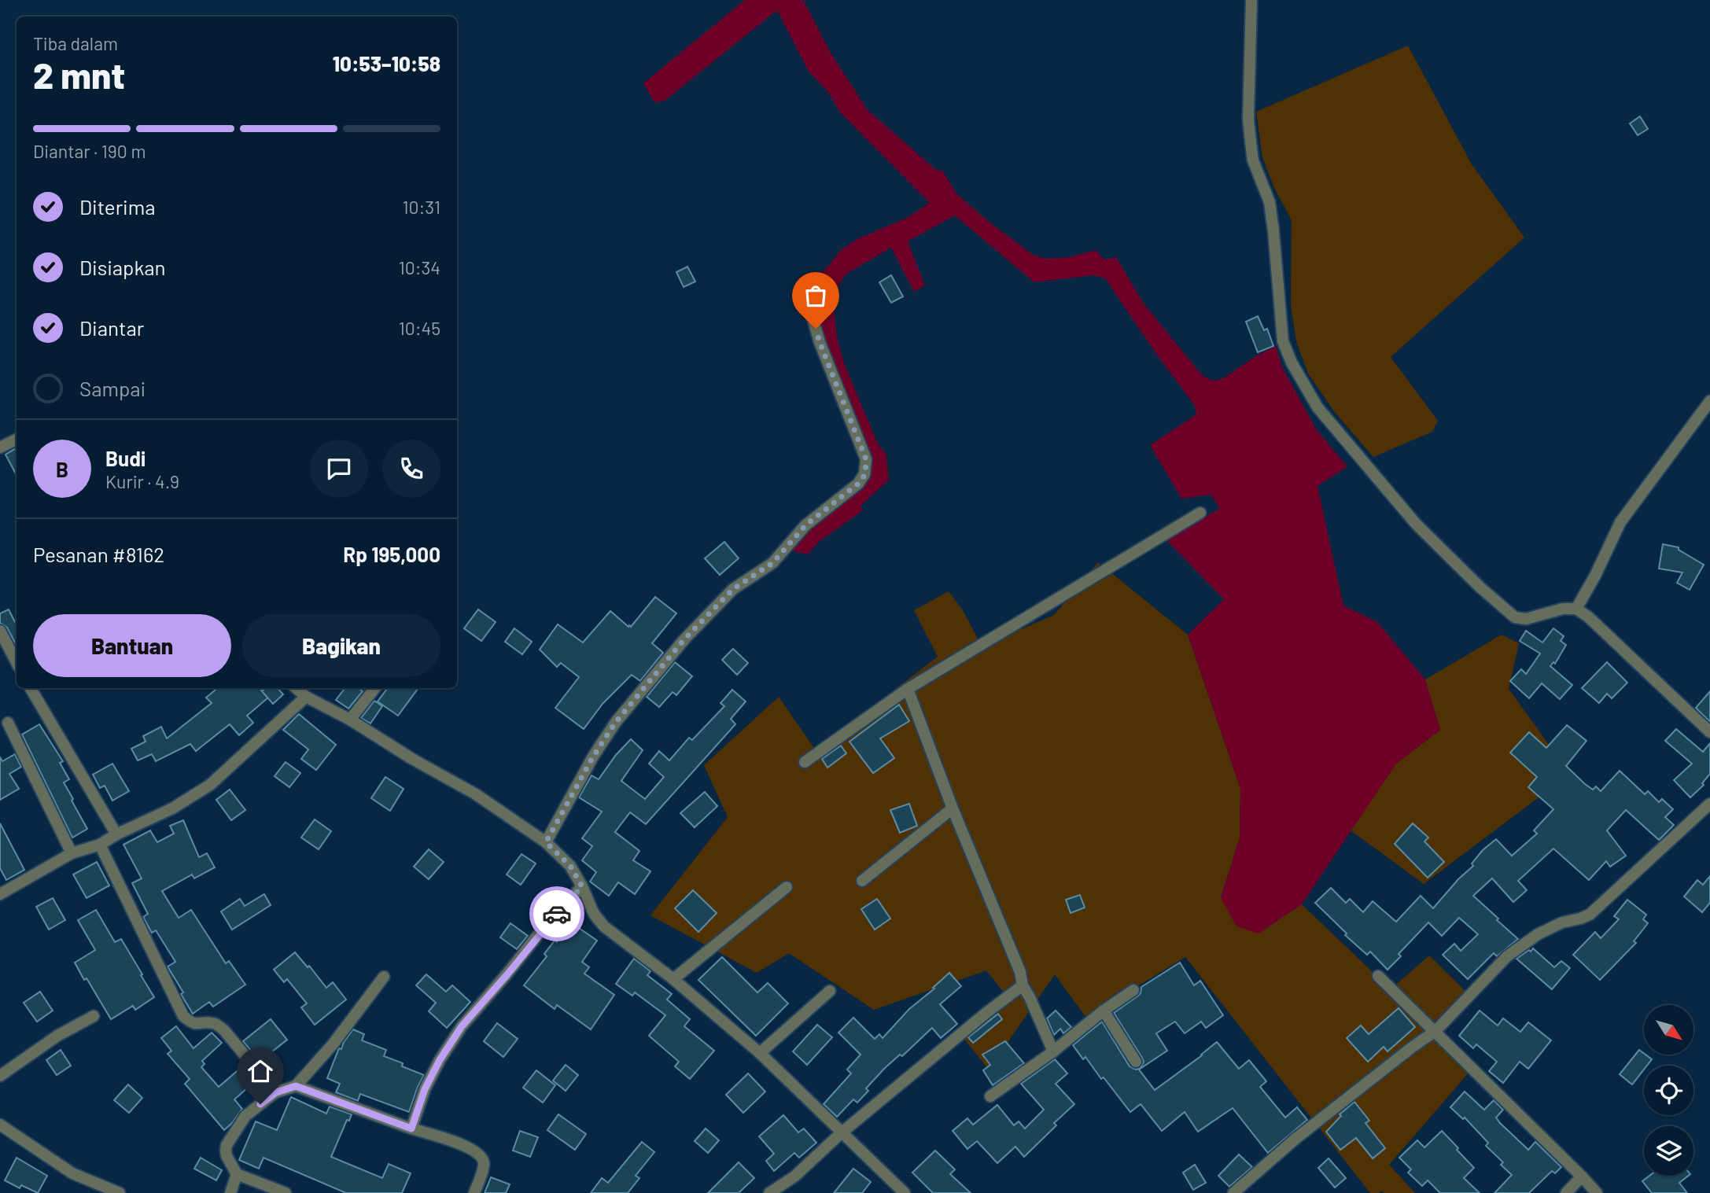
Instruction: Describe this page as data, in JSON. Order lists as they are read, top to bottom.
{
  "north": "bottom right",
  "page": {
    "heading": ["2 mnt", "Tiba dalam", "10:53–10:58"],
    "panel": [
      "Budi",
      "Kurir · 4.9",
      "Pesanan #8162",
      "Rp 195,000"
    ],
    "bar": "Diantar · 190 m",
    "list": [
      ["Diterima", "10:31"],
      ["Disiapkan", "10:34"],
      ["Diantar", "10:45"],
      "Sampai"
    ],
    "round": "B",
    "buttons": ["Bantuan", "Bagikan"]
  }
}
